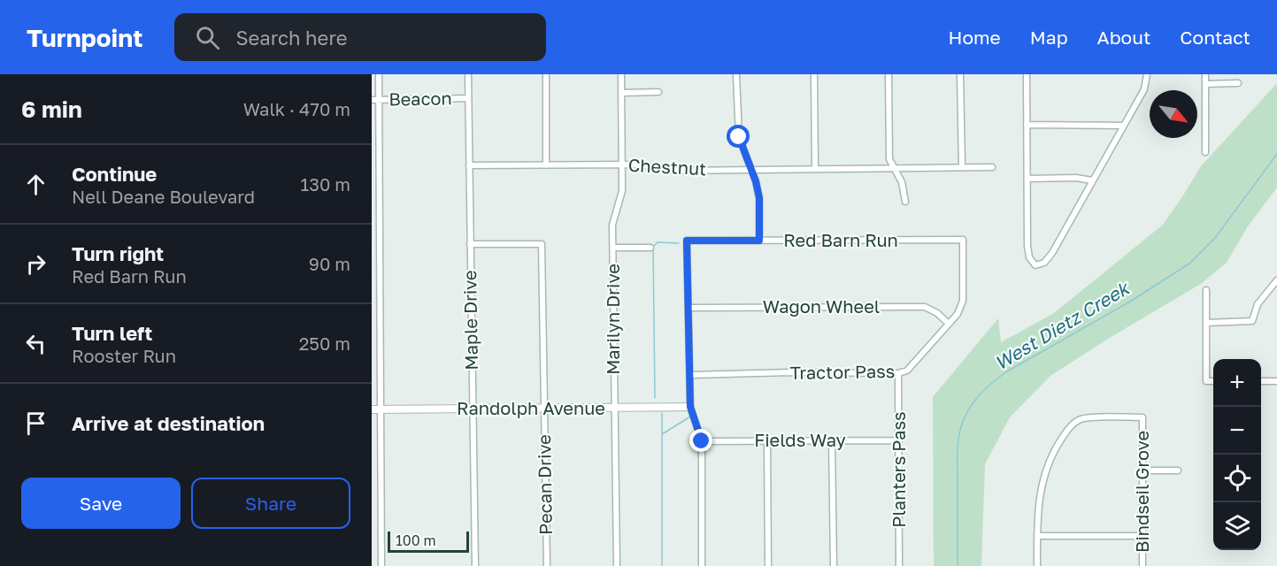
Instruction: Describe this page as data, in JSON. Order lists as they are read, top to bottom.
{
  "streets": {
    "street": [
      "Beacon",
      "Chestnut",
      "Red Barn Run",
      "Wagon Wheel",
      "Marilyn Drive",
      "Maple Drive",
      "Tractor Pass",
      "Randolph Avenue",
      "Fields Way",
      "Planters Pass",
      "Pecan Drive",
      "Bindseil Grove"
    ]
  },
  "crossings": [
    ["Beacon", "Maple Drive"],
    ["Chestnut", "Marilyn Drive"],
    ["Chestnut", "Maple Drive"],
    ["Red Barn Run", "Wagon Wheel"],
    ["Red Barn Run", "Tractor Pass"],
    ["Wagon Wheel", "Tractor Pass"],
    ["Marilyn Drive", "Randolph Avenue"],
    ["Maple Drive", "Randolph Avenue"],
    ["Maple Drive", "Pecan Drive"],
    ["Tractor Pass", "Planters Pass"],
    ["Randolph Avenue", "Pecan Drive"],
    ["Fields Way", "Planters Pass"]
  ],
  "water": ["West Dietz Creek"],
  "scale_bar": "100 m",
  "north": "bottom right",
  "page": {
    "header": "Turnpoint",
    "search": "Search here",
    "nav": [
      "Home",
      "Map",
      "About",
      "Contact"
    ],
    "heading": ["6 min", "Walk · 470 m"],
    "list": [
      ["Continue", "Nell Deane Boulevard", "130 m"],
      ["Turn right", "Red Barn Run", "90 m"],
      ["Turn left", "Rooster Run", "250 m"],
      "Arrive at destination"
    ],
    "map_buttons": ["+", "−"],
    "buttons": ["Save", "Share"],
    "scale": "100 m"
  }
}
